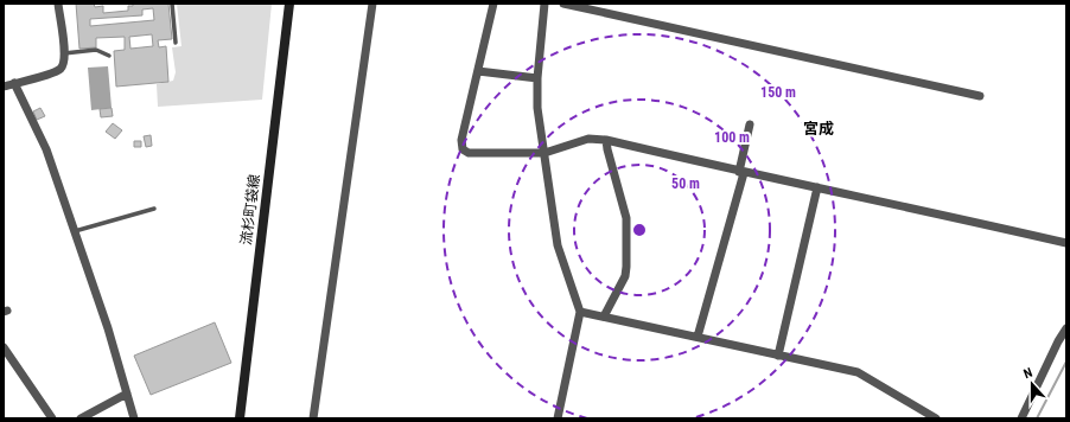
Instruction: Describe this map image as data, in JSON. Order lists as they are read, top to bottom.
{
  "streets": {
    "main road": ["流杉町袋線"]
  },
  "districts": ["宮成"],
  "north": "top",
  "rings": ["150 m", "100 m", "50 m"]
}
